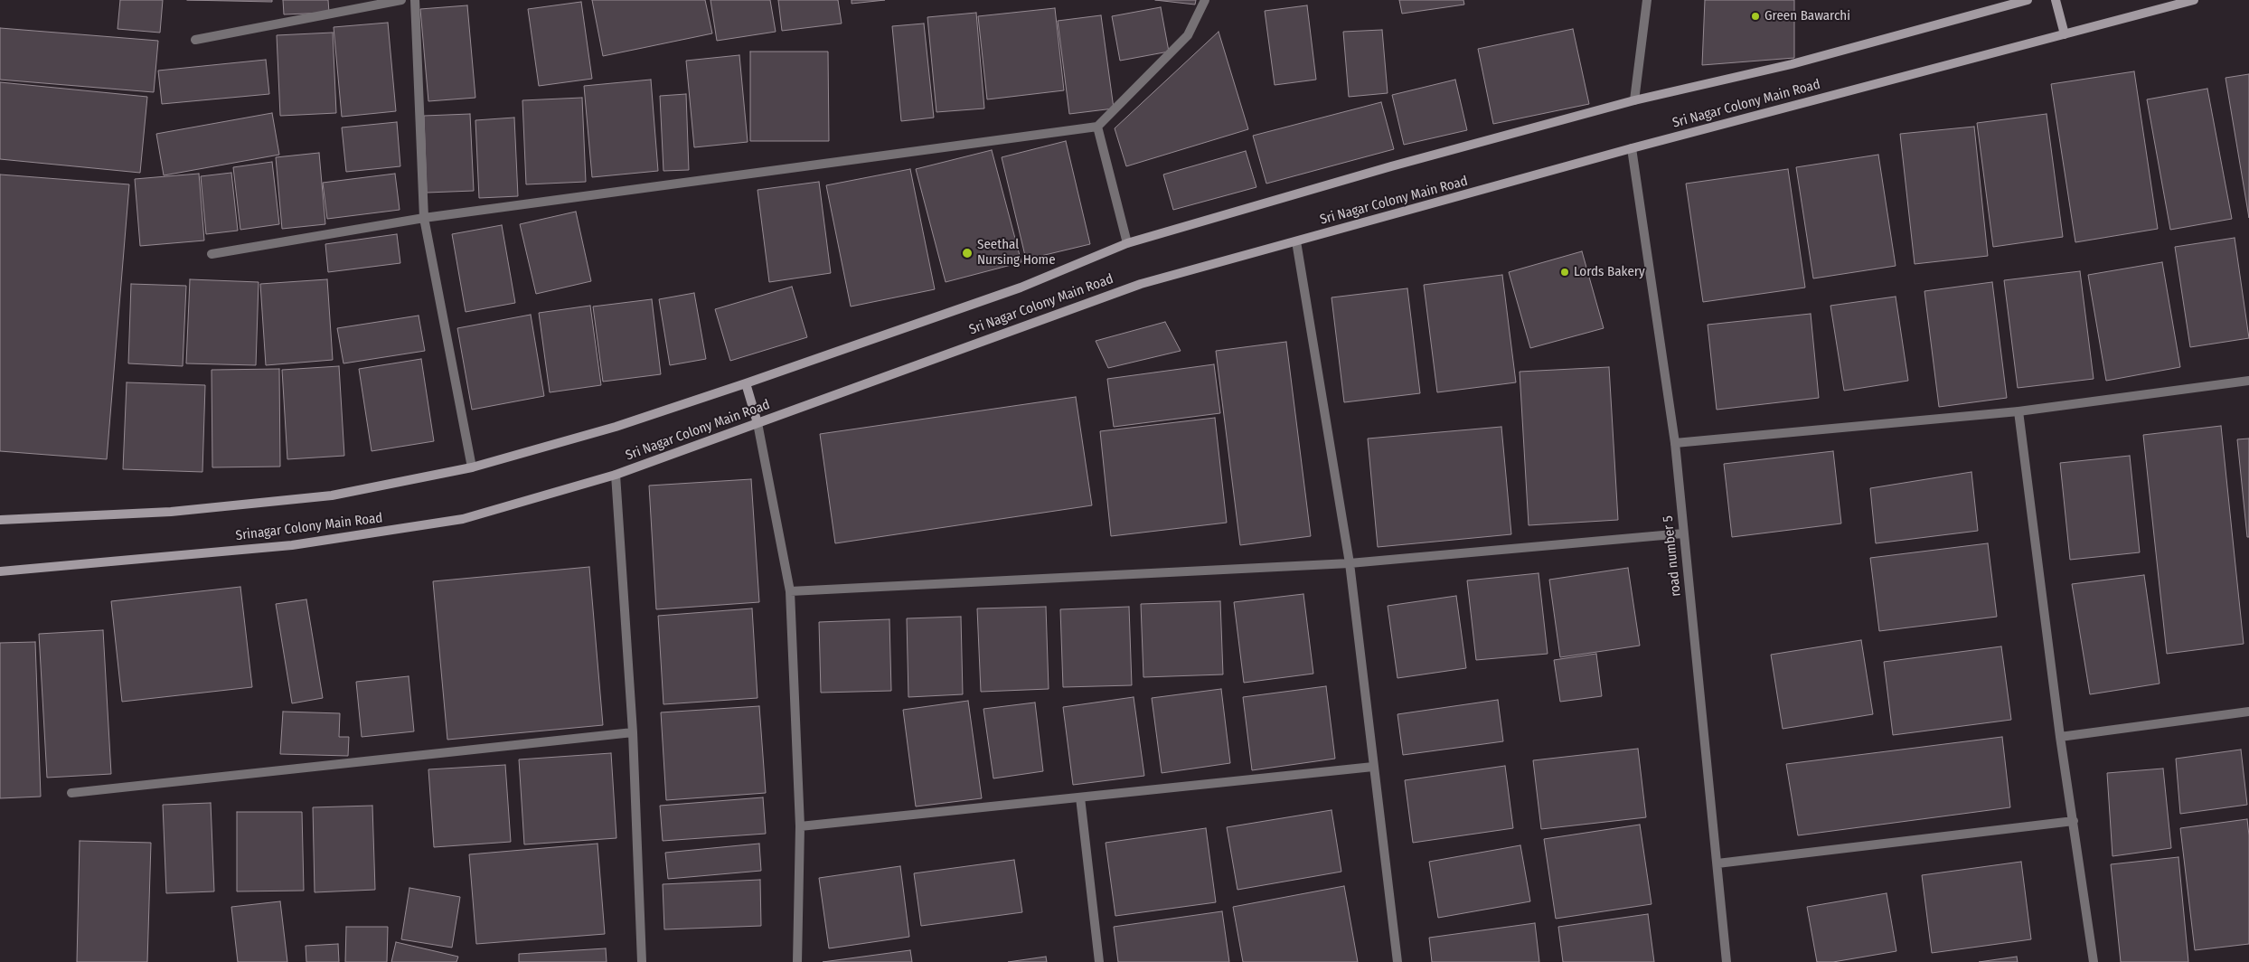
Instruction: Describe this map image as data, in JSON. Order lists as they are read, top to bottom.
{
  "streets": {
    "main road": ["Sri Nagar Colony Main Road", "Srinagar Colony Main Road"],
    "street": ["road number 5"]
  },
  "crossings": [
    ["Sri Nagar Colony Main Road", "Srinagar Colony Main Road"],
    ["Sri Nagar Colony Main Road", "road number 5"]
  ],
  "places": ["Green Bawarchi", "Seethal Nursing Home", "Lords Bakery"]
}
